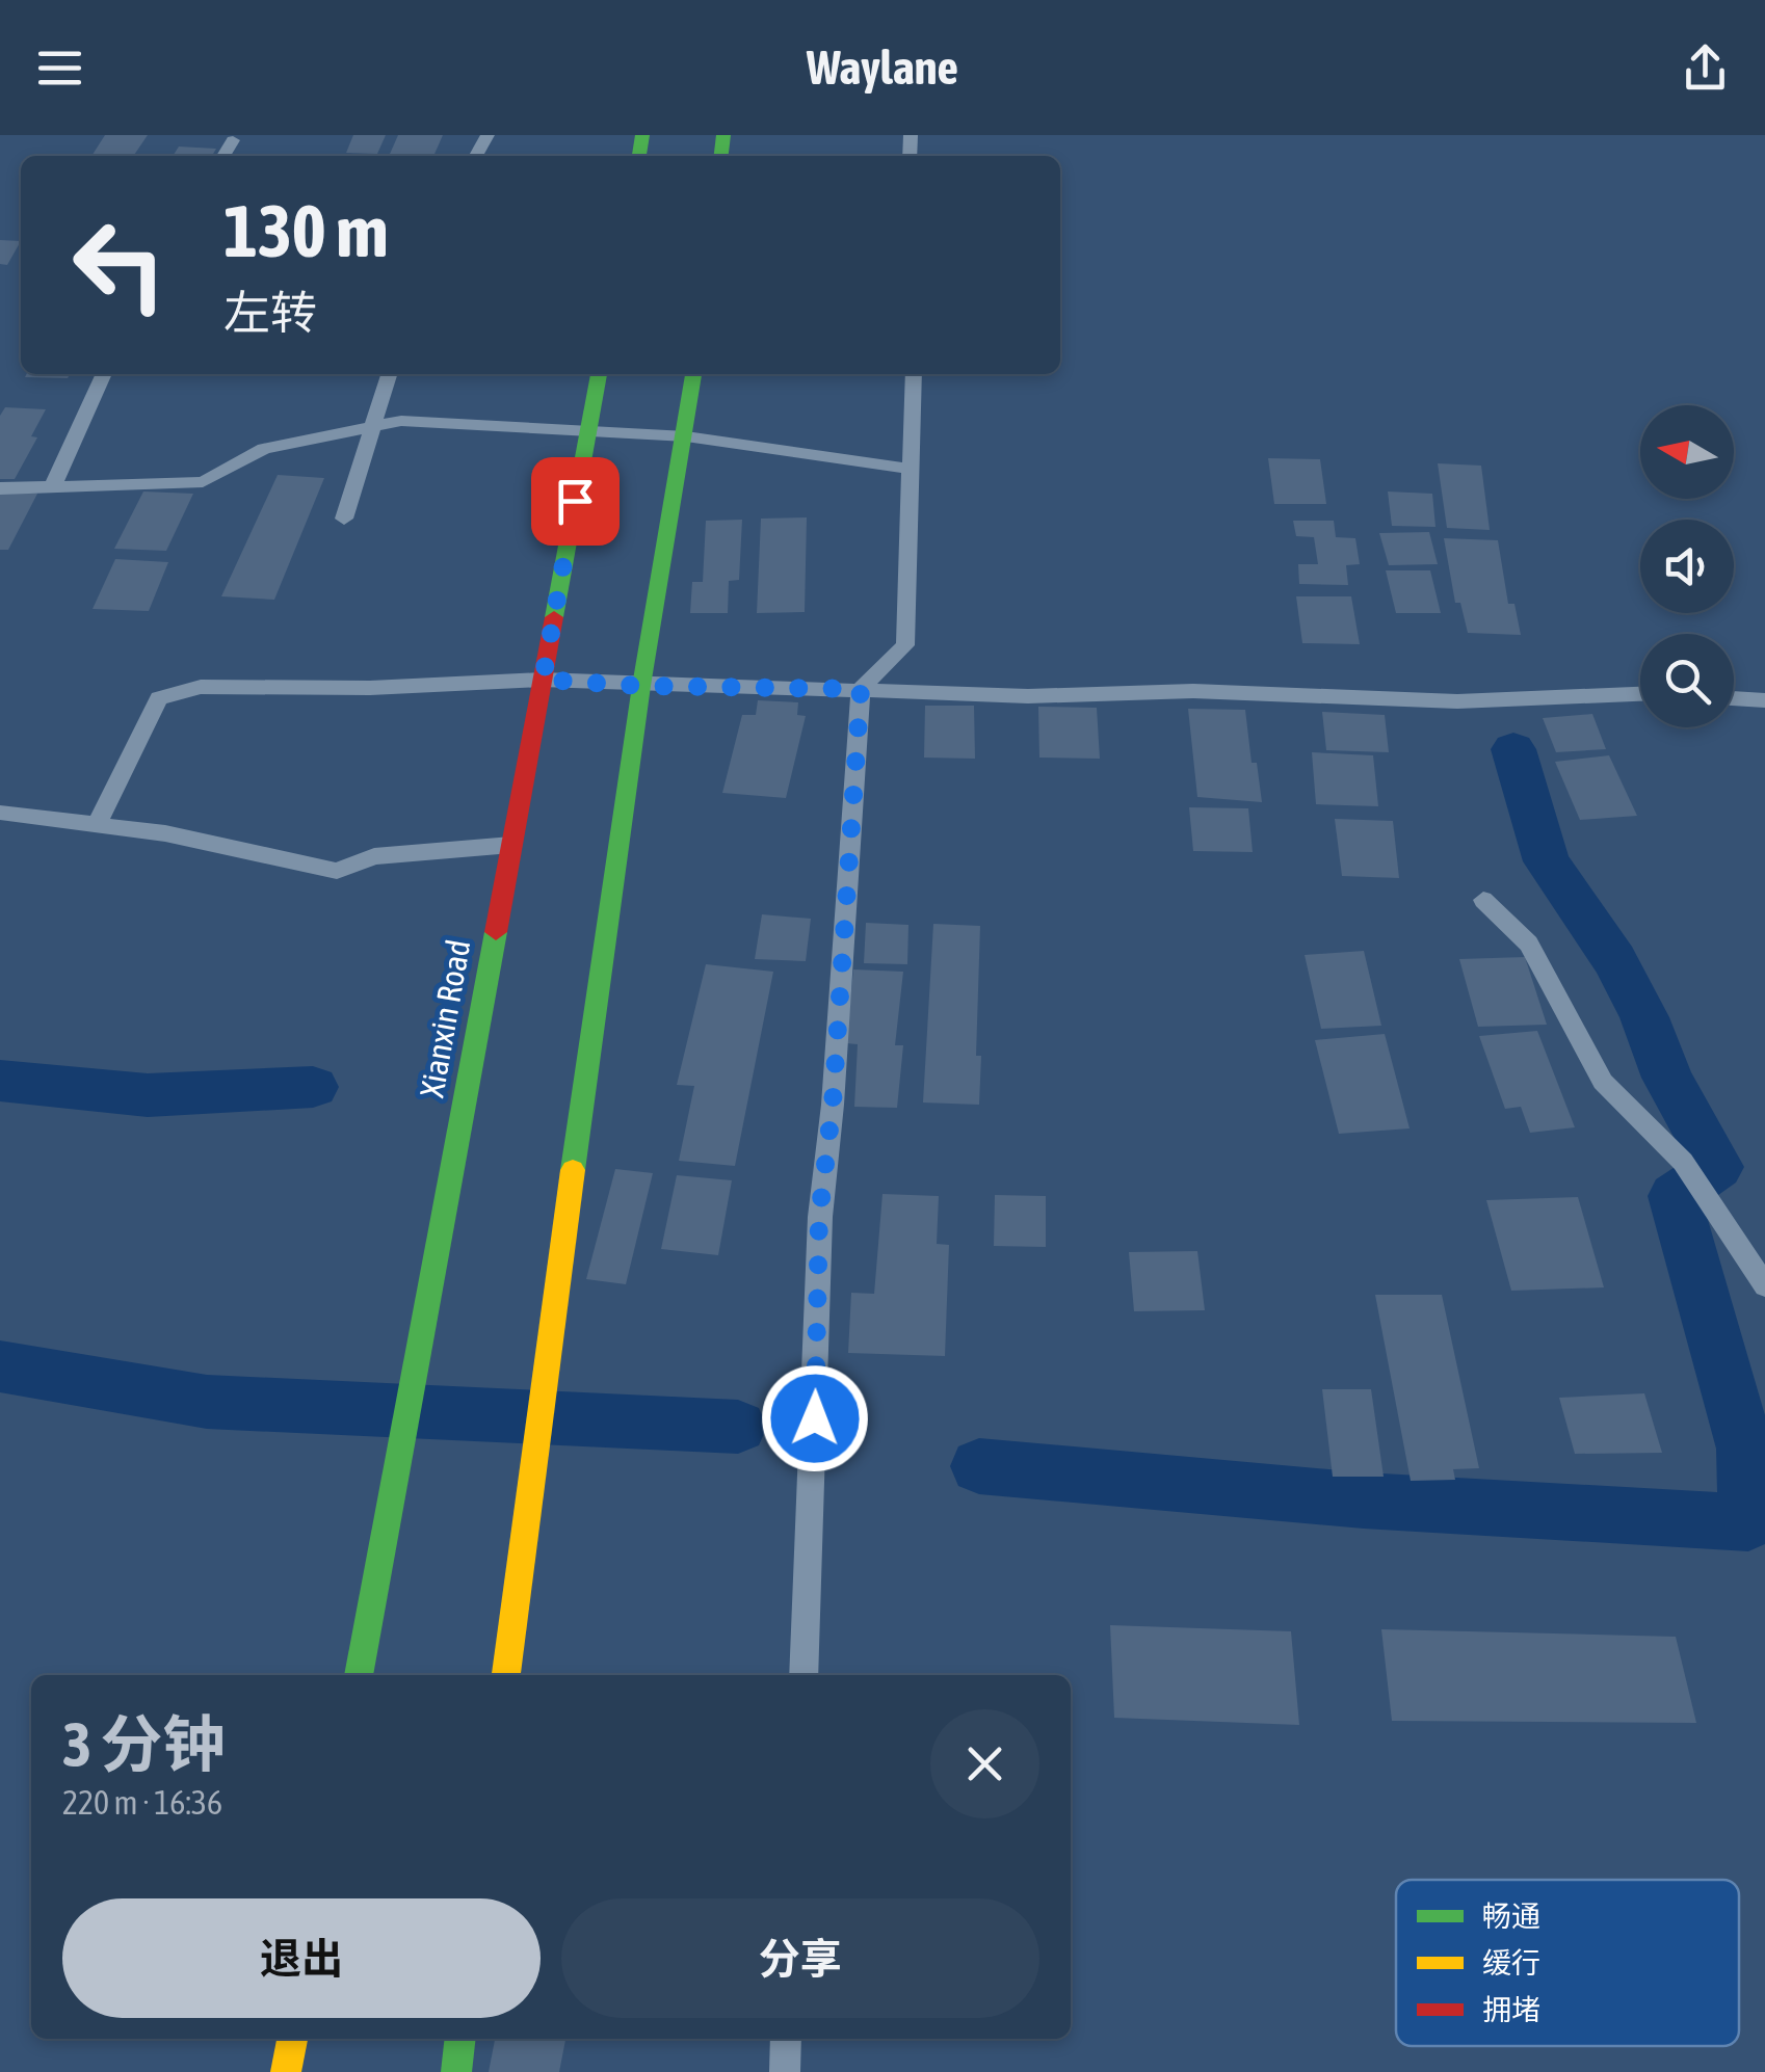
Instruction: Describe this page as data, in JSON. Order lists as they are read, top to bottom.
{
  "streets": {
    "main road": ["Xianxin Road"]
  },
  "legend": ["畅通", "缓行", "拥堵"],
  "north": "left",
  "page": {
    "header": "Waylane",
    "turn": ["130 m", "左转"],
    "heading": ["3 分钟", "220 m · 16:36"],
    "buttons": ["退出", "分享"]
  }
}
